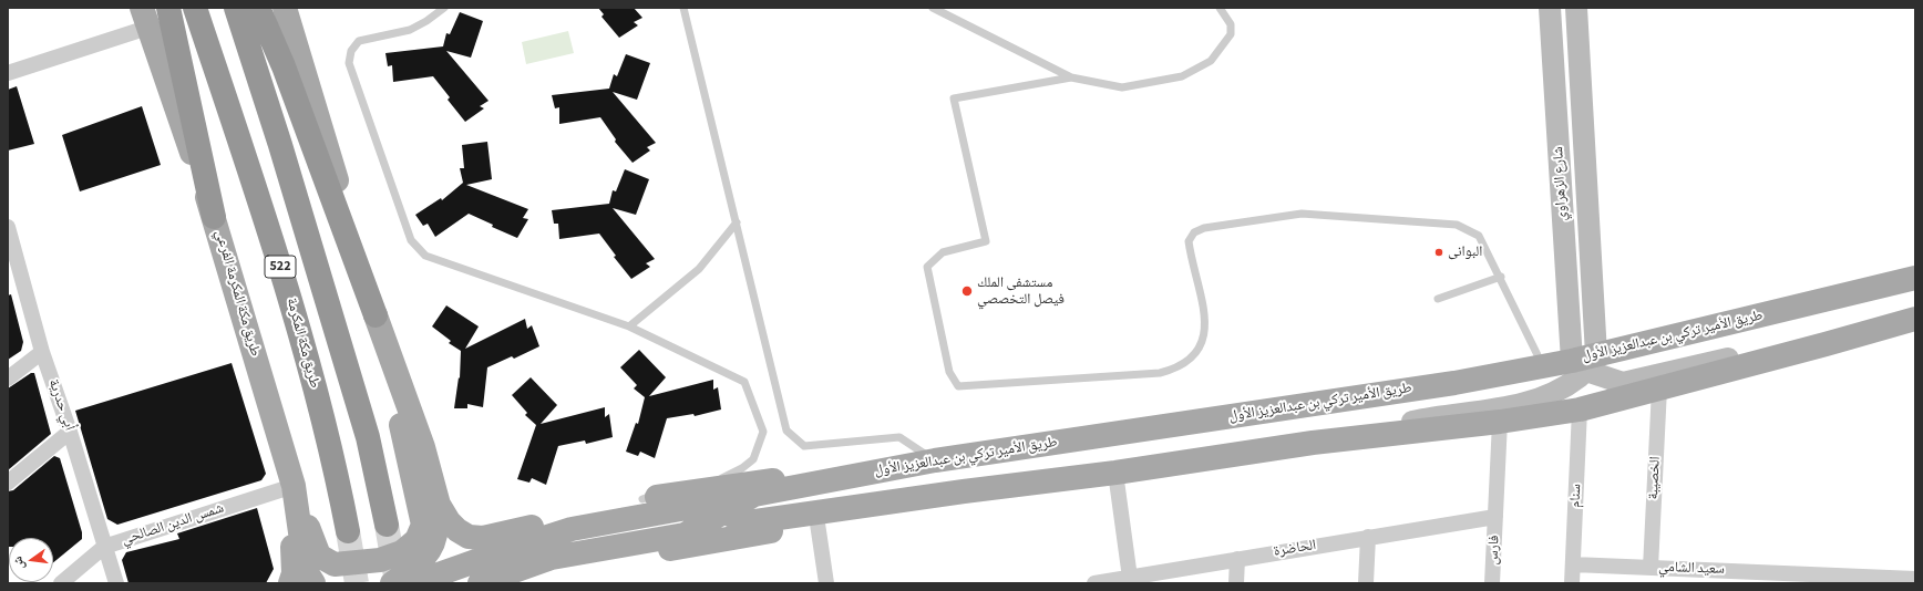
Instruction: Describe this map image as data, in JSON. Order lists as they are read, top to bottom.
{
  "streets": {
    "highway": ["522", "طريق مكة المكرمة"],
    "main road": ["طريق مكة المكرمة الفرعي", "طريق الأمير تركي بن عبدالعزيز الأول"],
    "street": [
      "شارع الزهراوي",
      "أبي حدرية",
      "الخصيبة",
      "سنام",
      "شمس الدين الصالحي",
      "الحاضرة",
      "فارس",
      "سعيد الشامي"
    ]
  },
  "crossings": [
    ["شارع الزهراوي", "طريق الأمير تركي بن عبدالعزيز الأول"],
    ["طريق مكة المكرمة الفرعي", "شمس الدين الصالحي"],
    ["أبي حدرية", "شمس الدين الصالحي"],
    ["الخصيبة", "سعيد الشامي"],
    ["سنام", "سعيد الشامي"],
    ["الحاضرة", "فارس"]
  ],
  "places": ["البوانى", "مستشفى الملك فيصل التخصصي"],
  "north": "left"
}
